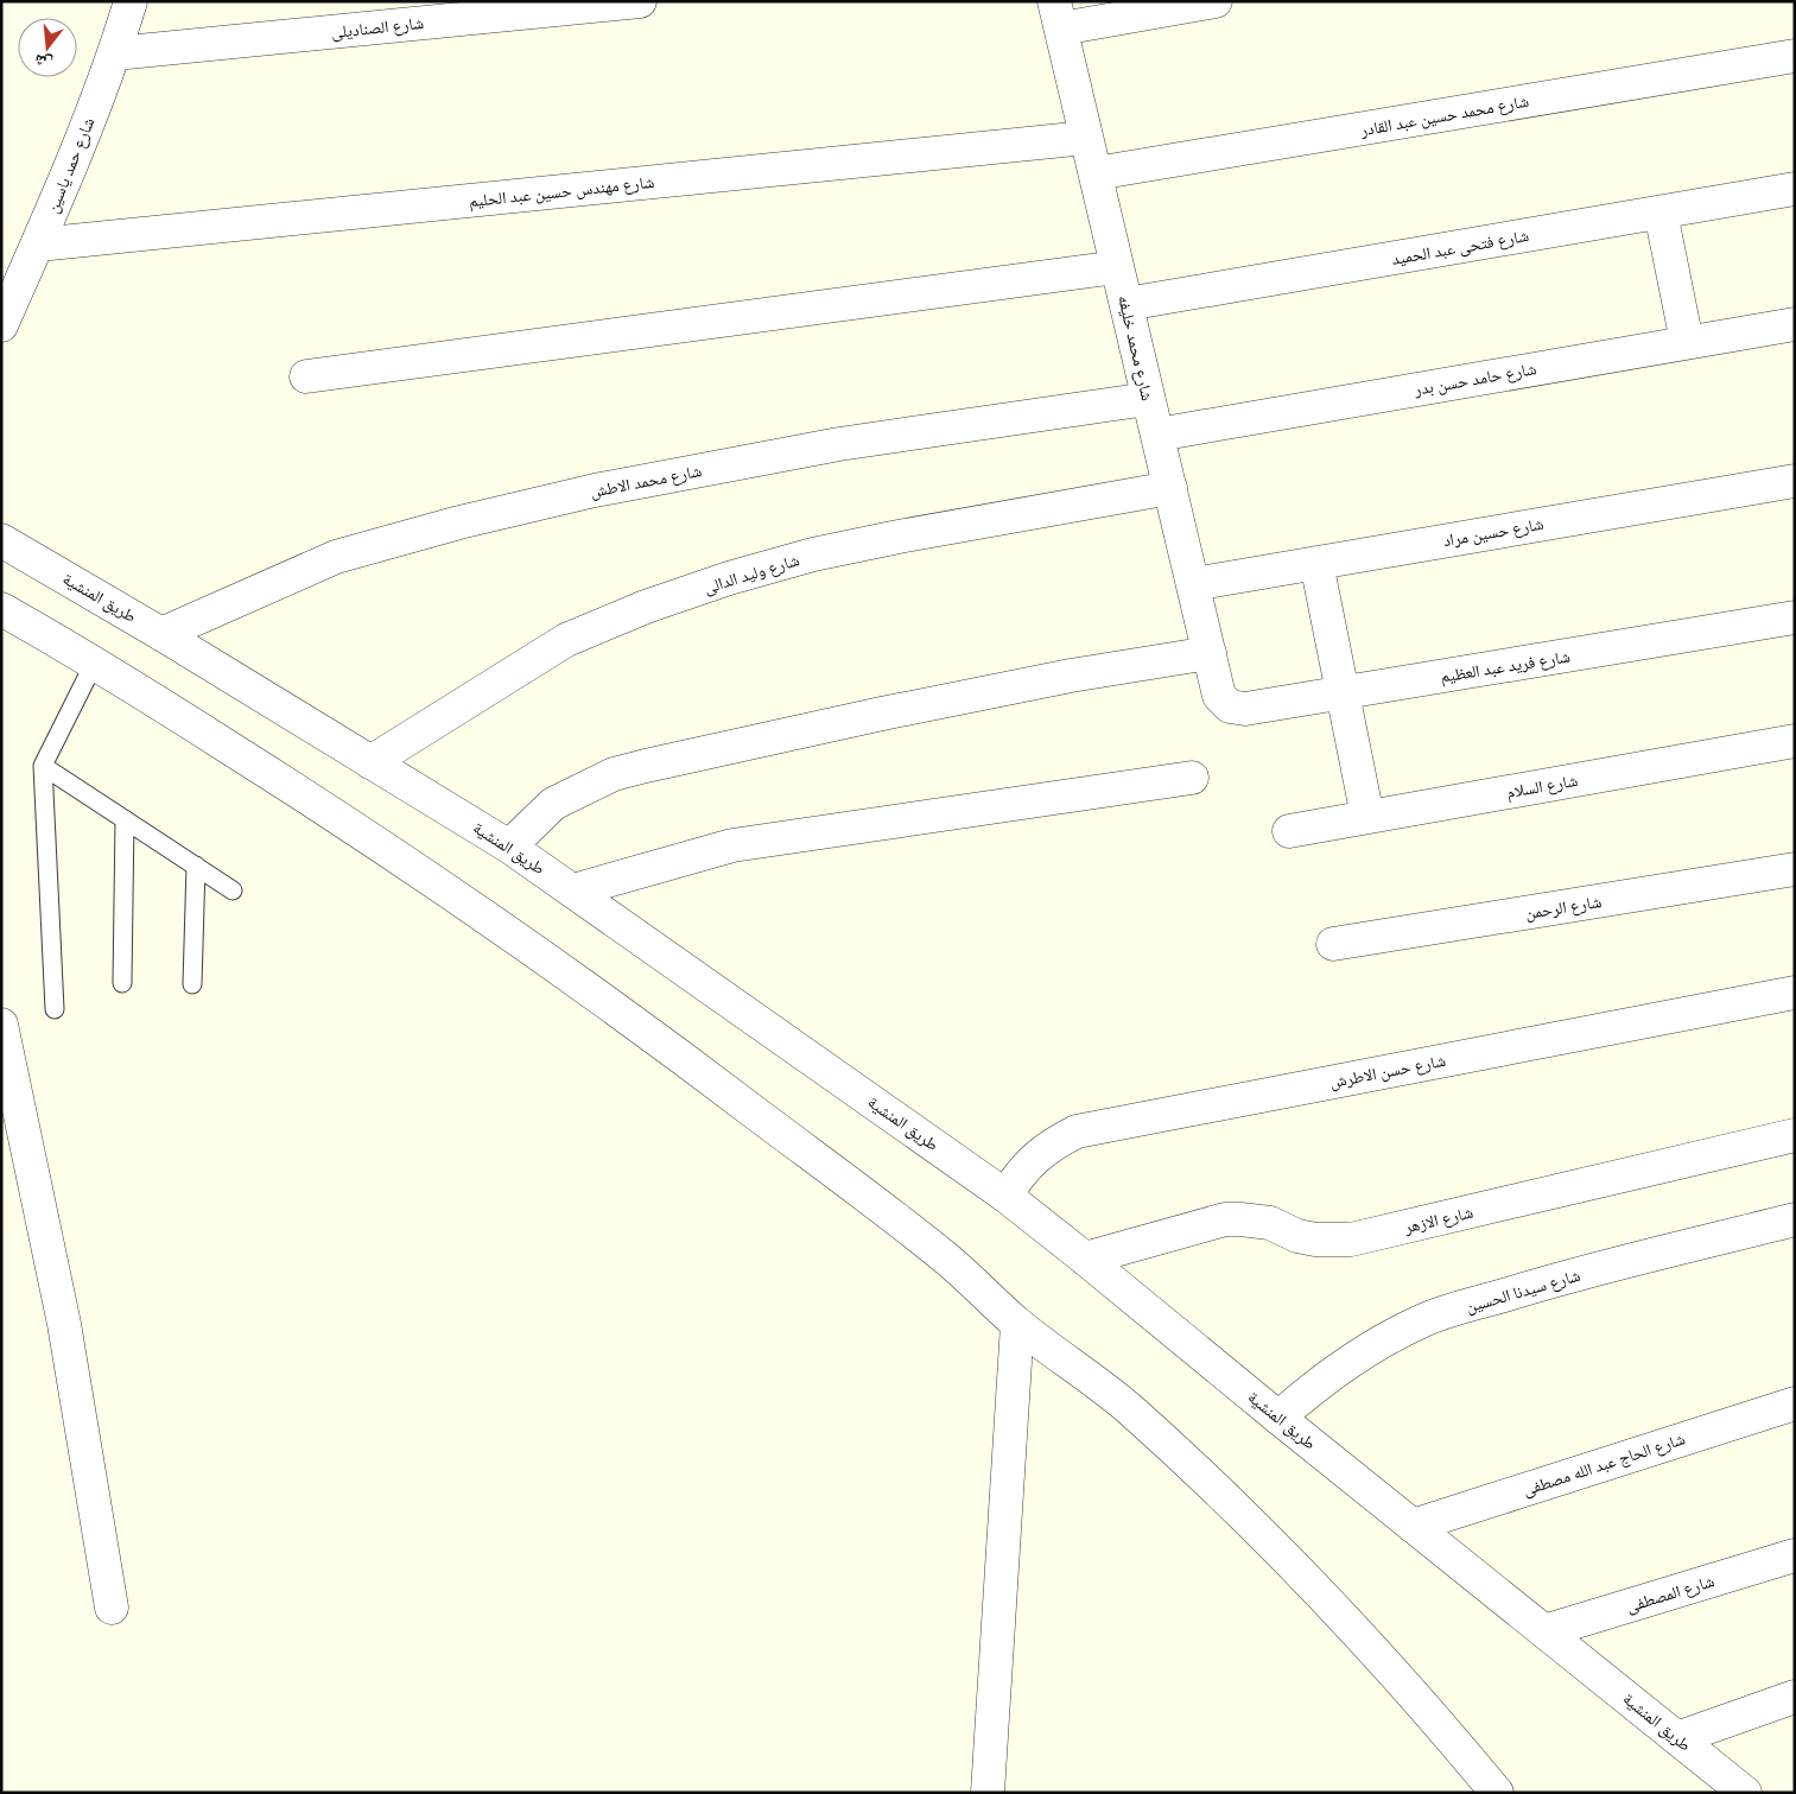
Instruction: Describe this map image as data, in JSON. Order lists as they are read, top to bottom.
{
  "streets": {
    "street": [
      "شارع الصناديلى",
      "شارع محمد حسين عبد القادر",
      "شارع حمد ياسين",
      "شارع مهندس حسين عبد الحليم",
      "شارع فتحى عبد الحميد",
      "شارع محمد خليفه",
      "شارع حامد حسن بدر",
      "شارع محمد الاطش",
      "شارع حسين مراد",
      "شارع وليد الدالى",
      "طريق المنشية",
      "شارع فريد عبد العظيم",
      "شارع السلام",
      "شارع الرحمن",
      "شارع حسن الاطرش",
      "شارع الازهر",
      "شارع سيدنا الحسين",
      "شارع الحاج عبد الله مصطفى",
      "شارع المصطفى"
    ]
  },
  "crossings": [
    ["شارع الصناديلى", "شارع حمد ياسين"],
    ["شارع محمد حسين عبد القادر", "شارع محمد خليفه"],
    ["شارع حمد ياسين", "شارع مهندس حسين عبد الحليم"],
    ["شارع مهندس حسين عبد الحليم", "شارع محمد خليفه"],
    ["شارع فتحى عبد الحميد", "شارع محمد خليفه"],
    ["شارع محمد خليفه", "شارع حامد حسن بدر"],
    ["شارع محمد خليفه", "شارع محمد الاطش"],
    ["شارع محمد خليفه", "شارع حسين مراد"],
    ["شارع محمد خليفه", "شارع وليد الدالى"],
    ["شارع محمد خليفه", "شارع فريد عبد العظيم"],
    ["شارع محمد الاطش", "طريق المنشية"],
    ["شارع وليد الدالى", "طريق المنشية"],
    ["طريق المنشية", "شارع حسن الاطرش"],
    ["طريق المنشية", "شارع الازهر"],
    ["طريق المنشية", "شارع سيدنا الحسين"],
    ["طريق المنشية", "شارع الحاج عبد الله مصطفى"],
    ["طريق المنشية", "شارع المصطفى"]
  ],
  "north": "bottom"
}
